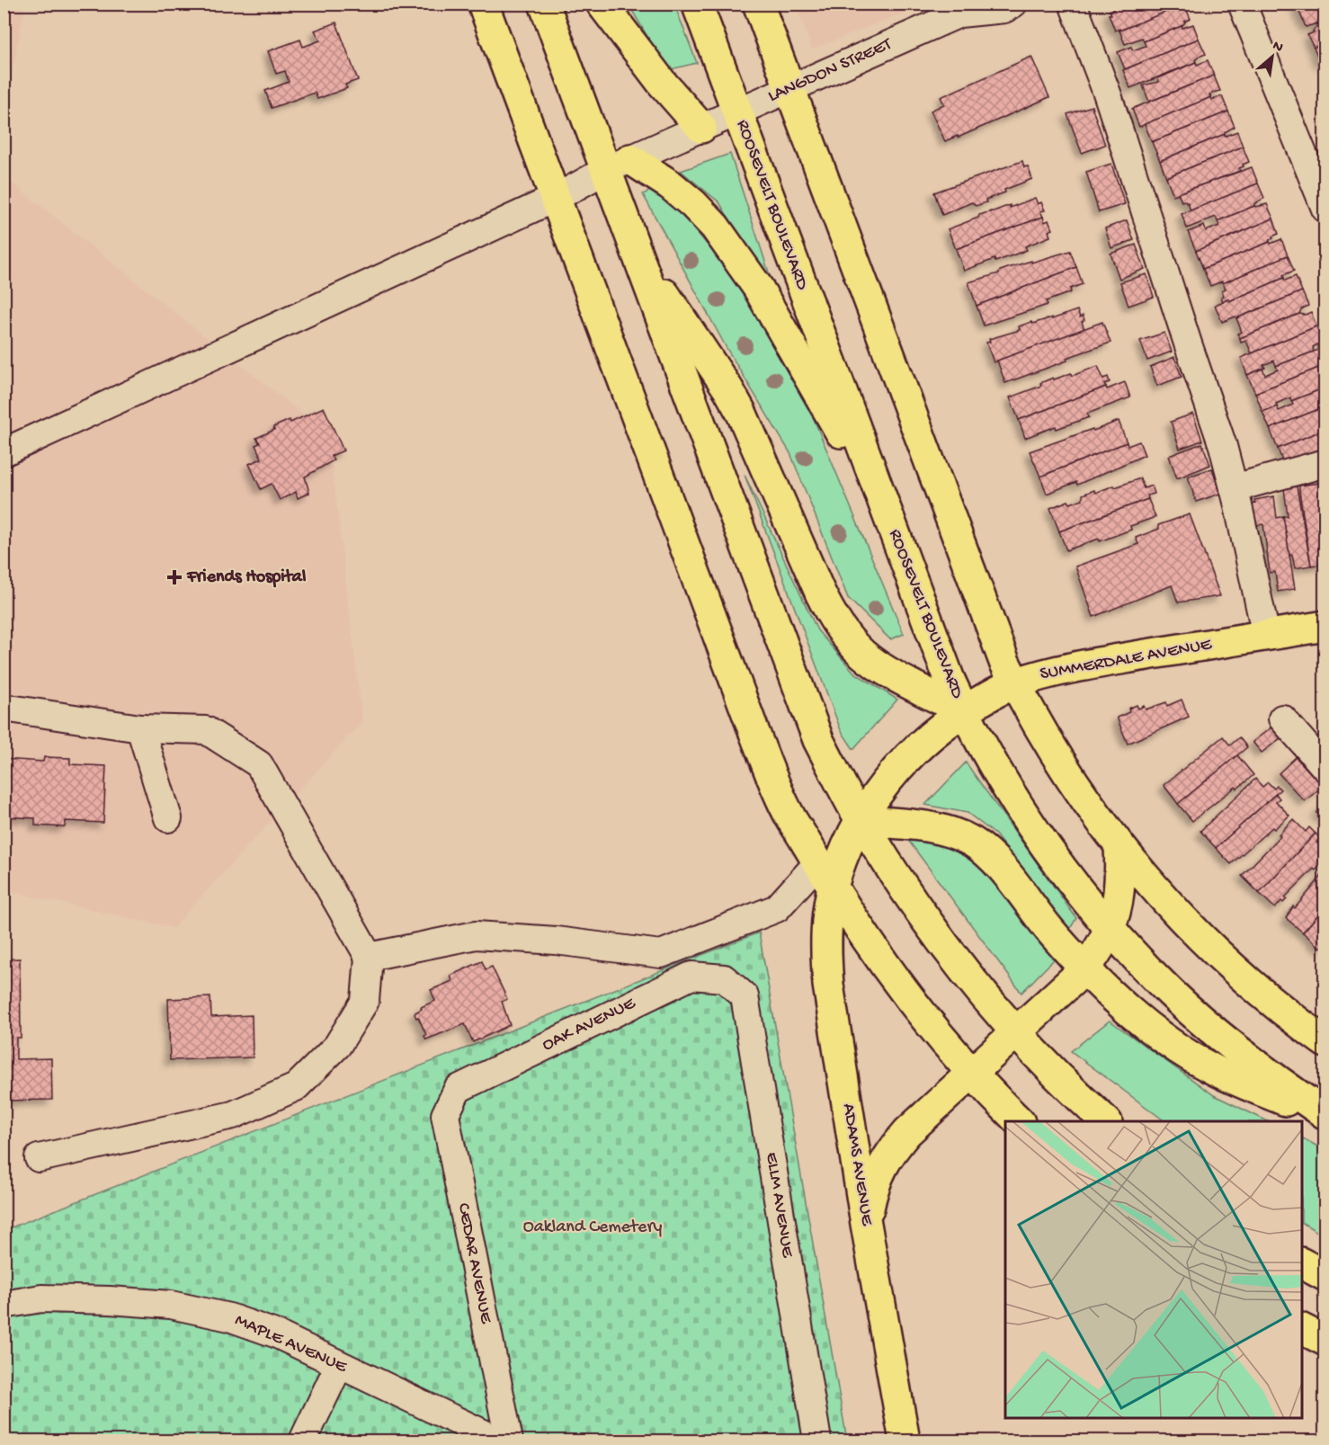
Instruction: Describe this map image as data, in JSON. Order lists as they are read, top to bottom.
{
  "streets": {
    "main road": ["ROOSEVELT BOULEVARD", "SUMMERDALE AVENUE", "ADAMS AVENUE"],
    "street": [
      "LANGDON STREET",
      "OAK AVENUE",
      "ELLM AVENUE",
      "CEDAR AVENUE",
      "MAPLE AVENUE"
    ]
  },
  "crossings": [
    ["LANGDON STREET", "ROOSEVELT BOULEVARD"],
    ["ROOSEVELT BOULEVARD", "SUMMERDALE AVENUE"],
    ["SUMMERDALE AVENUE", "ADAMS AVENUE"],
    ["OAK AVENUE", "ELLM AVENUE"],
    ["OAK AVENUE", "CEDAR AVENUE"]
  ],
  "parks": ["Oakland Cemetery"],
  "places": {
    "health": ["Friends Hospital"]
  },
  "north": "top right"
}
